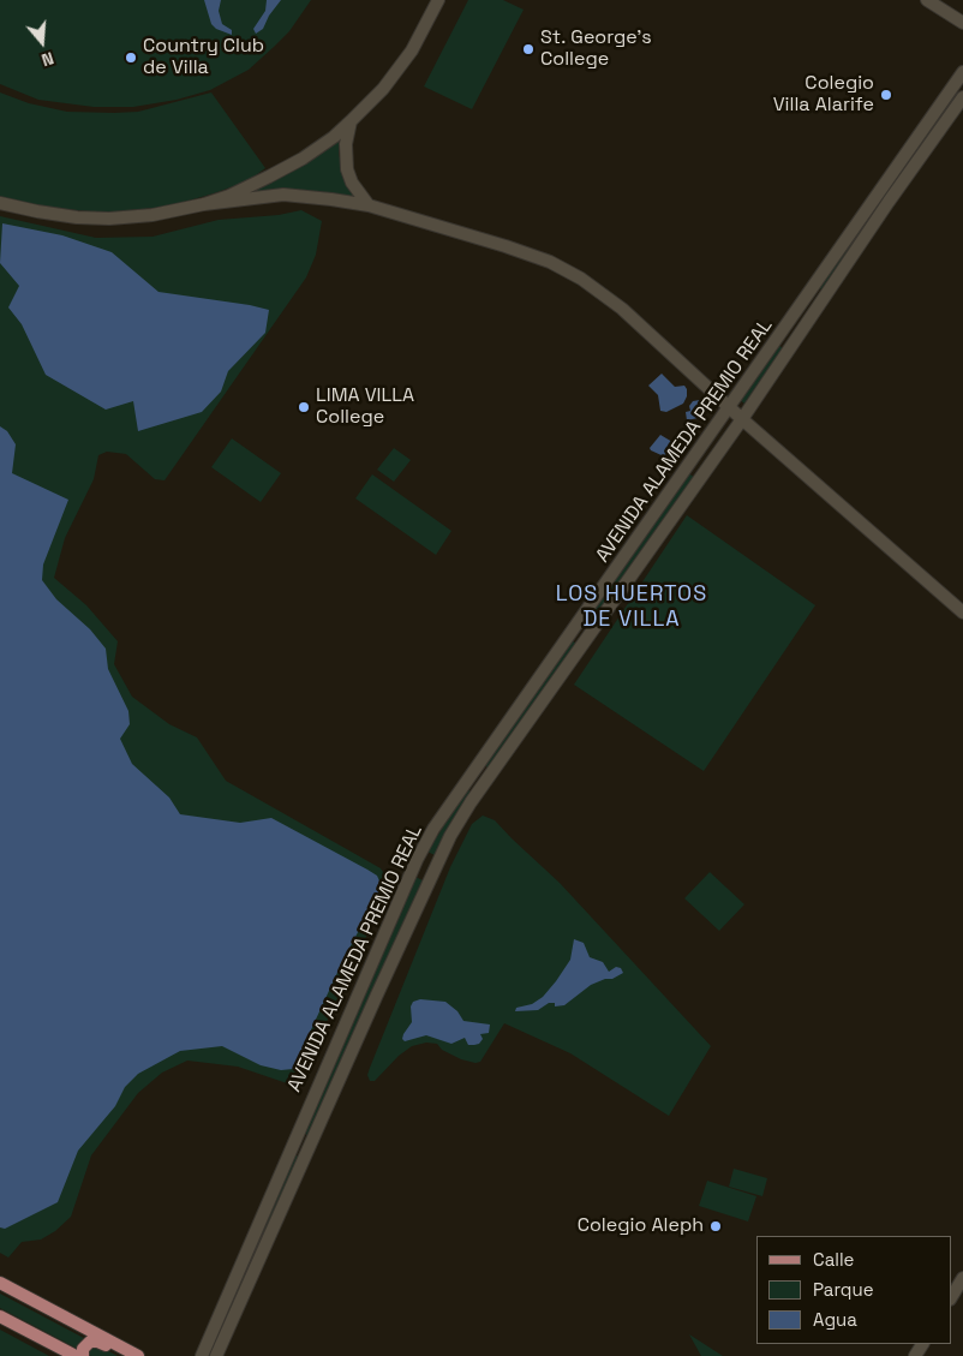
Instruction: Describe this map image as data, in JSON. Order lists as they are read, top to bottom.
{
  "streets": {
    "street": ["AVENIDA ALAMEDA PREMIO REAL"]
  },
  "districts": ["LOS HUERTOS DE VILLA"],
  "places": [
    "St. George's College",
    "Country Club de Villa",
    "Colegio Villa Alarife",
    "LIMA VILLA College",
    "Colegio Aleph"
  ],
  "legend": ["Calle", "Parque", "Agua"],
  "north": "bottom"
}
